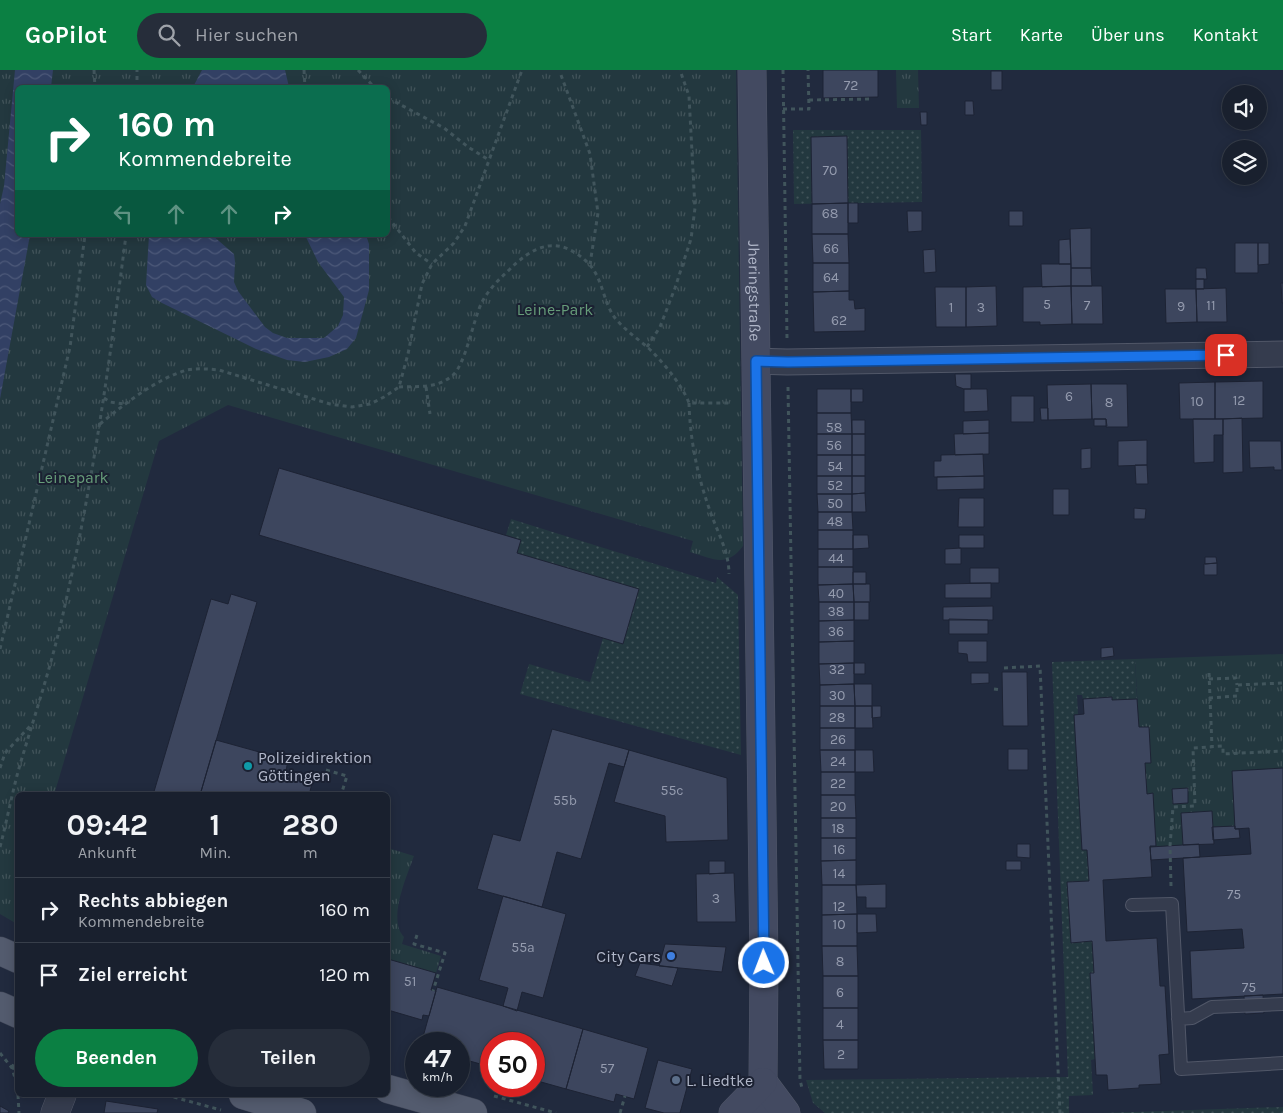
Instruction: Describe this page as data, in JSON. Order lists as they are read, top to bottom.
{
  "streets": {
    "main road": ["Jheringstraße"]
  },
  "parks": ["Leine-Park", "Leinepark"],
  "places": ["Polizeidirektion Göttingen", "City Cars", "L. Liedtke"],
  "house_numbers": [
    "72",
    "70",
    "68",
    "66",
    "64",
    "5",
    "7",
    "11",
    "9",
    "1",
    "3",
    "62",
    "6",
    "12",
    "10",
    "8",
    "58",
    "56",
    "54",
    "52",
    "50",
    "48",
    "44",
    "40",
    "38",
    "36",
    "32",
    "30",
    "28",
    "26",
    "24",
    "22",
    "55c",
    "55b",
    "20",
    "18",
    "16",
    "14",
    "75",
    "3",
    "12",
    "10",
    "55a",
    "8",
    "51",
    "75",
    "6",
    "4",
    "2",
    "57"
  ],
  "page": {
    "header": "GoPilot",
    "search": "Hier suchen",
    "nav": [
      "Start",
      "Karte",
      "Über uns",
      "Kontakt"
    ],
    "turn": ["160 m", "Kommendebreite"],
    "eta": [
      "09:42",
      "Ankunft",
      "1",
      "Min.",
      "280",
      "m"
    ],
    "list": [
      {
        "name": "Rechts abbiegen",
        "note": "Kommendebreite",
        "value": "160 m"
      },
      {
        "name": "Ziel erreicht",
        "value": "120 m"
      }
    ],
    "buttons": ["Beenden", "Teilen"],
    "speed": "47 km/h",
    "limit": "50"
  }
}
